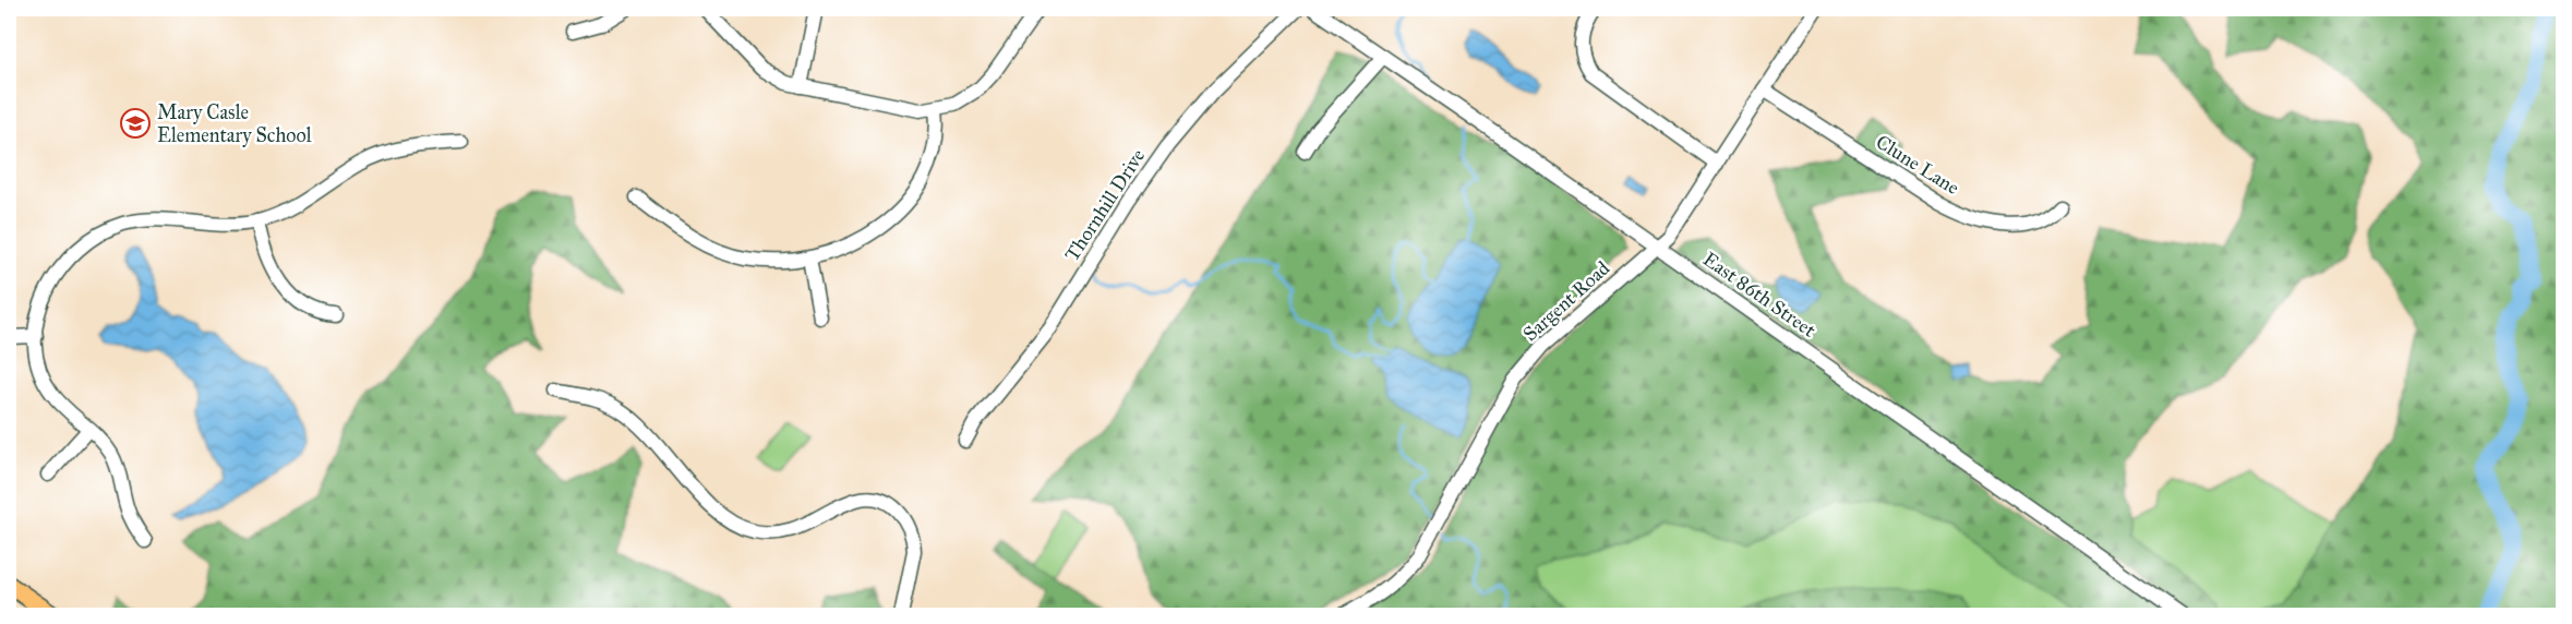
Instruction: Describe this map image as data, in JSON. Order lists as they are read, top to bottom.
{
  "streets": {
    "street": [
      "Clune Lane",
      "Thornhill Drive",
      "East 86th Street",
      "Sargent Road"
    ]
  },
  "crossings": [
    ["Clune Lane", "Sargent Road"],
    ["East 86th Street", "Sargent Road"]
  ],
  "places": {
    "school or university": ["Mary Casle Elementary School"]
  }
}
